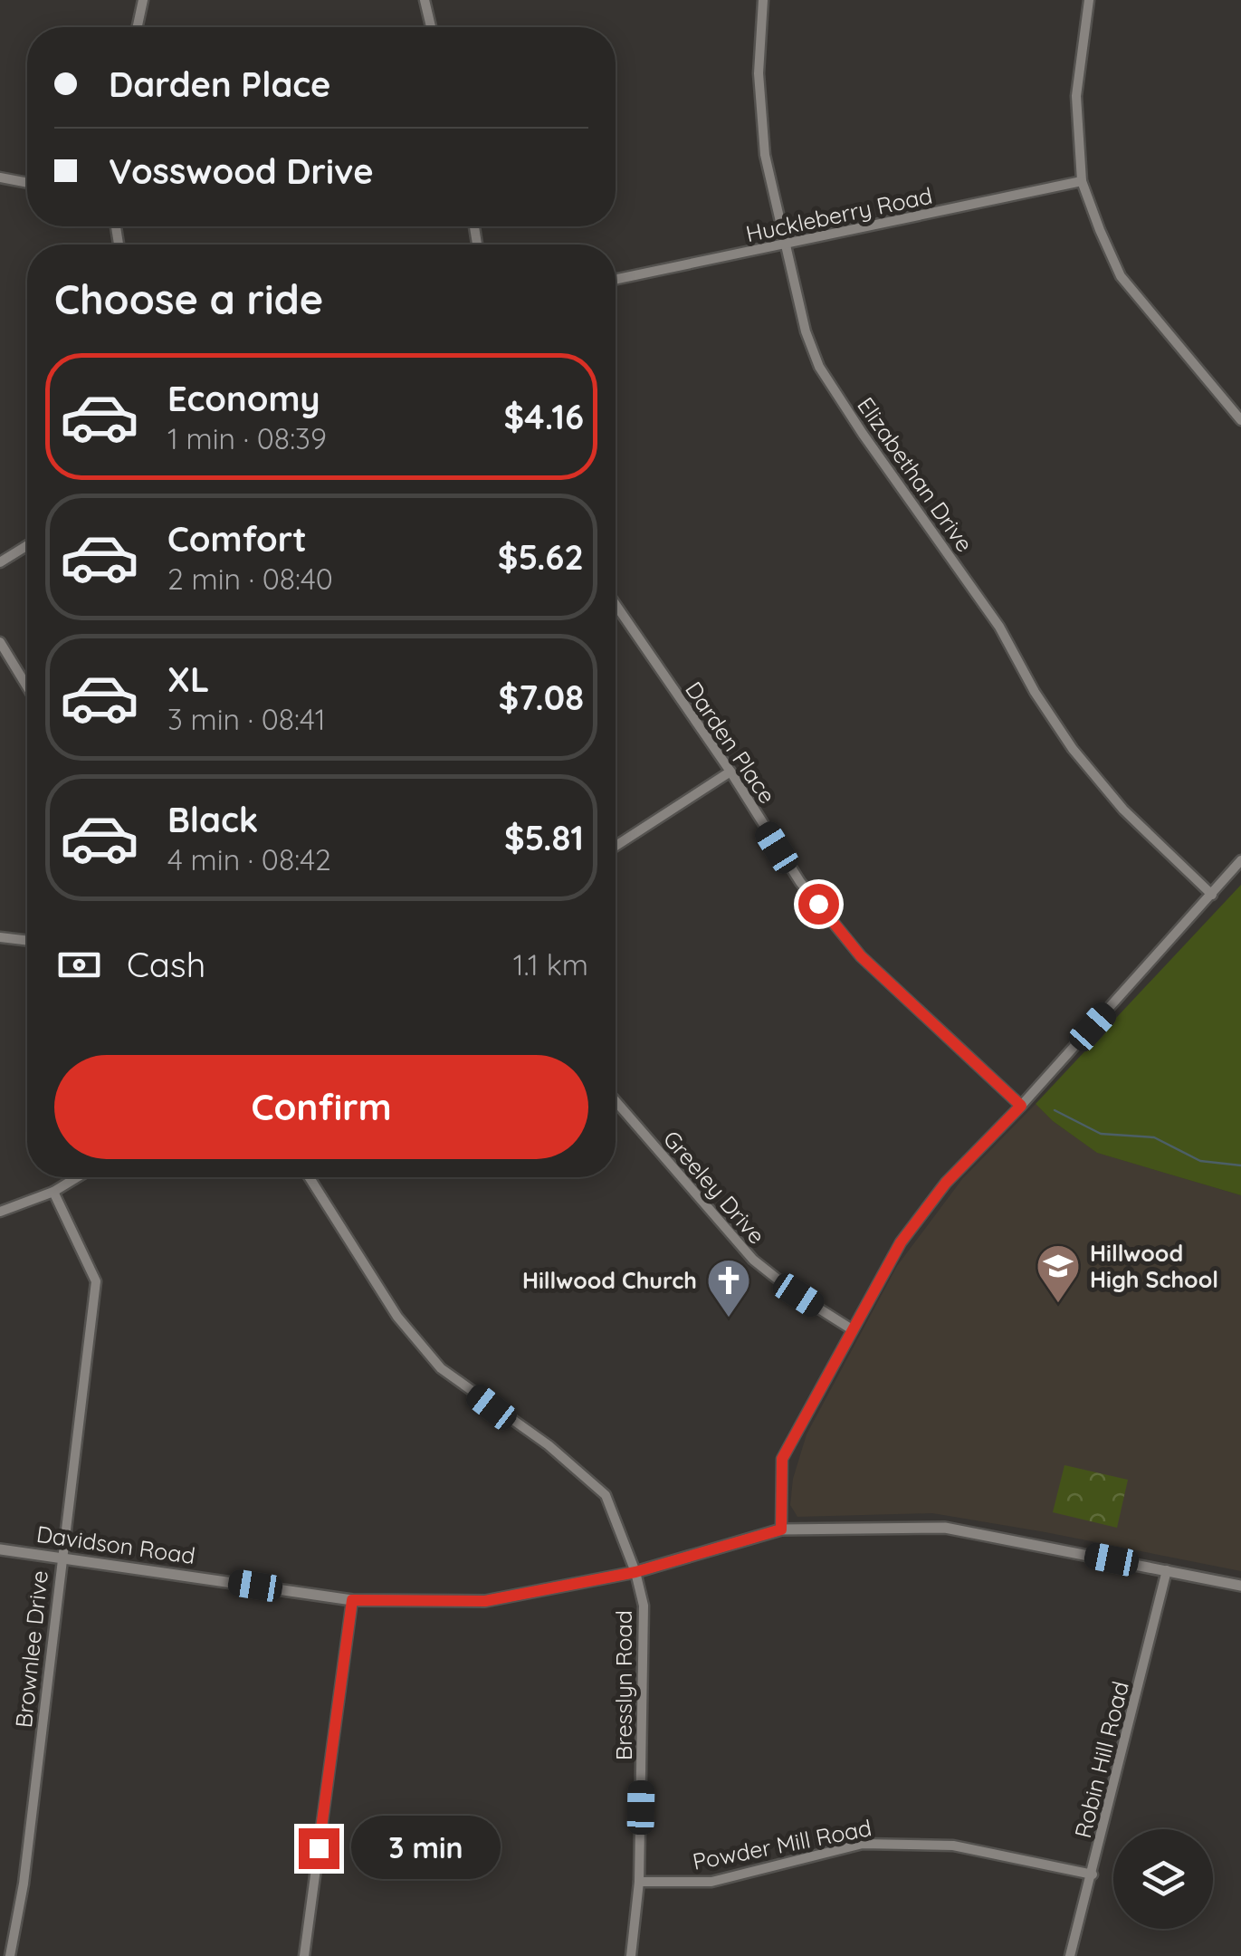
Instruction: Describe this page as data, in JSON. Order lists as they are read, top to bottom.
{
  "streets": {
    "street": [
      "Huckleberry Road",
      "Elizabethan Drive",
      "Darden Place",
      "Greeley Drive",
      "Davidson Road",
      "Brownlee Drive",
      "Bresslyn Road",
      "Robin Hill Road",
      "Powder Mill Road"
    ]
  },
  "crossings": [
    ["Huckleberry Road", "Elizabethan Drive"],
    ["Davidson Road", "Brownlee Drive"],
    ["Davidson Road", "Bresslyn Road"],
    ["Davidson Road", "Robin Hill Road"],
    ["Bresslyn Road", "Powder Mill Road"],
    ["Robin Hill Road", "Powder Mill Road"]
  ],
  "places": {
    "school or university": ["Hillwood High School"],
    "church": ["Hillwood Church"]
  },
  "page": {
    "banner": ["Darden Place", "Vosswood Drive"],
    "heading": "Choose a ride",
    "list": [
      {
        "name": "Economy",
        "note": "1 min · 08:39",
        "value": "$4.16"
      },
      {
        "name": "Comfort",
        "note": "2 min · 08:40",
        "value": "$5.62"
      },
      {
        "name": "XL",
        "note": "3 min · 08:41",
        "value": "$7.08"
      },
      {
        "name": "Black",
        "note": "4 min · 08:42",
        "value": "$5.81"
      }
    ],
    "pay": ["Cash", "1.1 km"],
    "buttons": "Confirm",
    "bubble": "3 min"
  }
}
